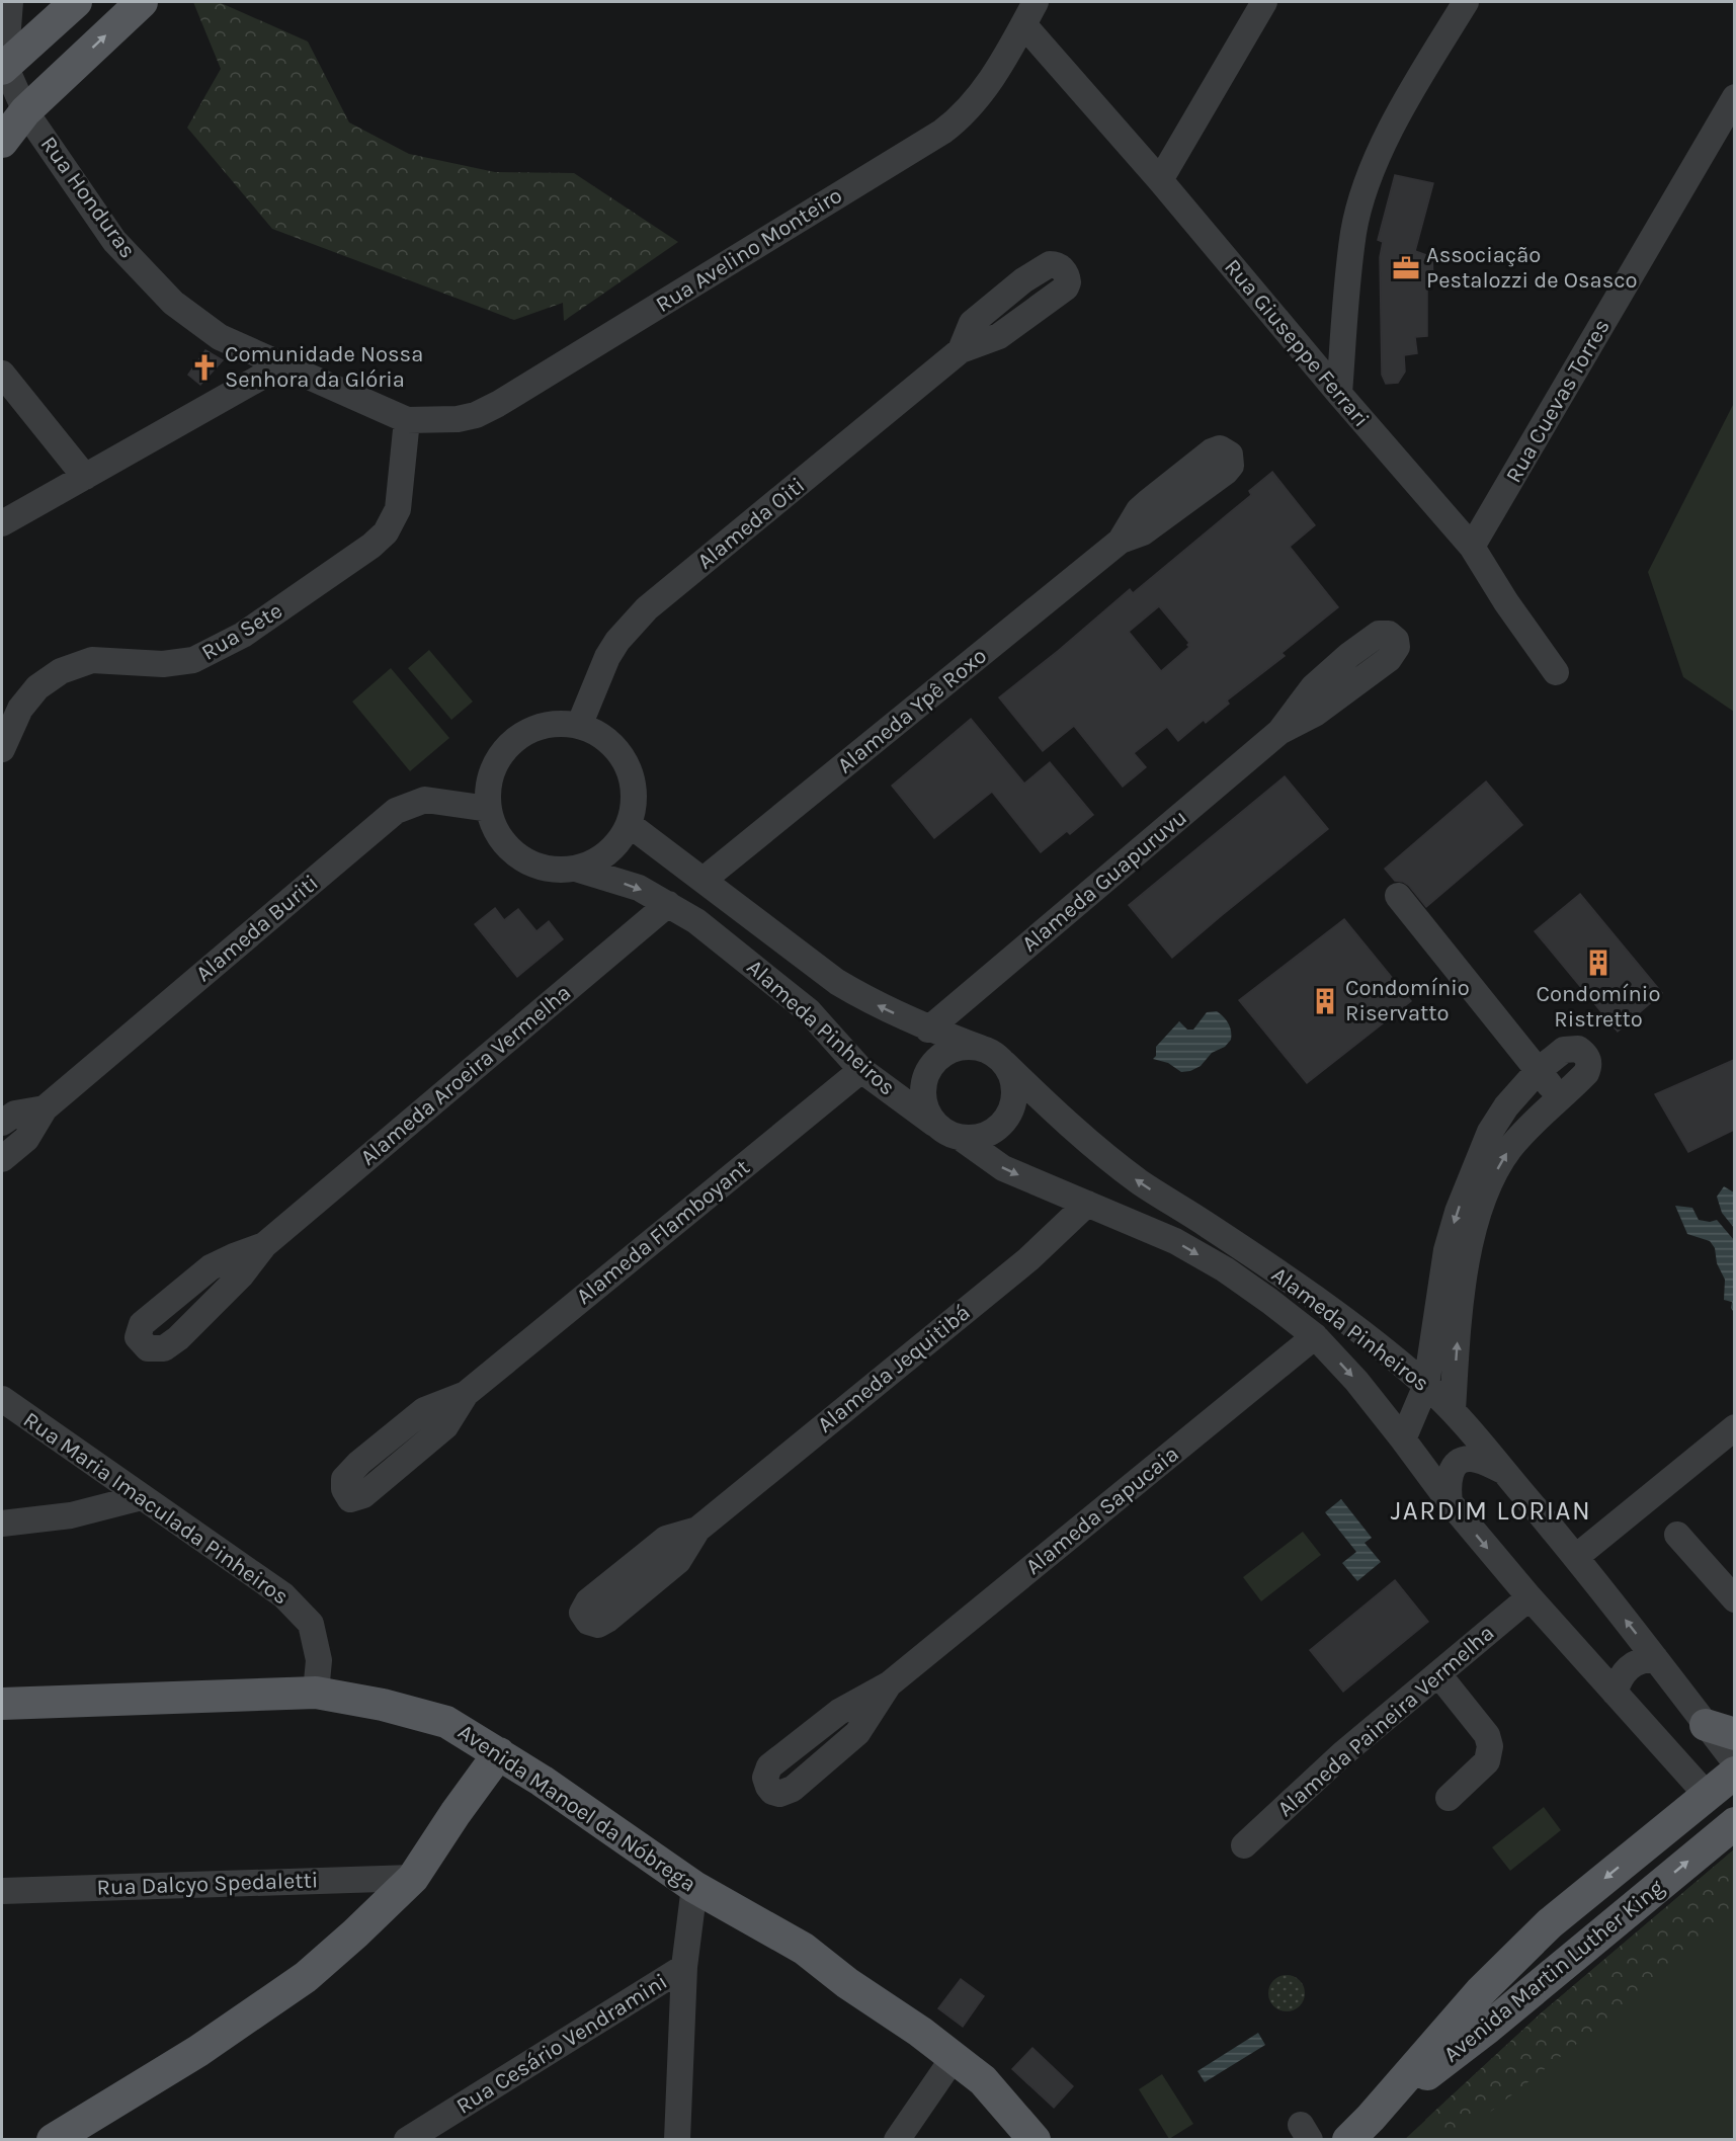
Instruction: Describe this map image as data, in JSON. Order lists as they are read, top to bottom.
{
  "streets": {
    "main road": ["Avenida Manoel da Nóbrega", "Avenida Martin Luther King"],
    "street": [
      "Rua Honduras",
      "Rua Avelino Monteiro",
      "Rua Giuseppe Ferrari",
      "Rua Cuevas Torres",
      "Alameda Oiti",
      "Rua Sete",
      "Alameda Ypê Roxo",
      "Alameda Guapuruvu",
      "Alameda Buriti",
      "Alameda Pinheiros",
      "Alameda Aroeira Vermelha",
      "Alameda Flamboyant",
      "Alameda Jequitibá",
      "Rua Maria Imaculada Pinheiros",
      "Alameda Sapucaia",
      "Alameda Paineira Vermelha",
      "Rua Dalcyo Spedaletti",
      "Rua Cesário Vendramini"
    ]
  },
  "crossings": [
    ["Rua Honduras", "Rua Avelino Monteiro"],
    ["Rua Honduras", "Rua Sete"],
    ["Rua Avelino Monteiro", "Rua Giuseppe Ferrari"],
    ["Rua Avelino Monteiro", "Rua Sete"],
    ["Rua Giuseppe Ferrari", "Rua Cuevas Torres"],
    ["Alameda Oiti", "Alameda Buriti"],
    ["Alameda Oiti", "Alameda Pinheiros"],
    ["Alameda Ypê Roxo", "Alameda Pinheiros"],
    ["Alameda Guapuruvu", "Alameda Pinheiros"],
    ["Alameda Buriti", "Alameda Pinheiros"],
    ["Alameda Pinheiros", "Alameda Aroeira Vermelha"],
    ["Alameda Pinheiros", "Alameda Flamboyant"],
    ["Alameda Pinheiros", "Alameda Jequitibá"],
    ["Alameda Pinheiros", "Alameda Sapucaia"],
    ["Alameda Pinheiros", "Alameda Paineira Vermelha"],
    ["Alameda Pinheiros", "Avenida Martin Luther King"],
    ["Rua Maria Imaculada Pinheiros", "Avenida Manoel da Nóbrega"]
  ],
  "districts": ["JARDIM LORIAN"],
  "places": {
    "office": ["Associação Pestalozzi de Osasco"],
    "church": ["Comunidade Nossa Senhora da Glória"],
    "building": ["Condomínio Ristretto", "Condomínio Riservatto"]
  }
}
